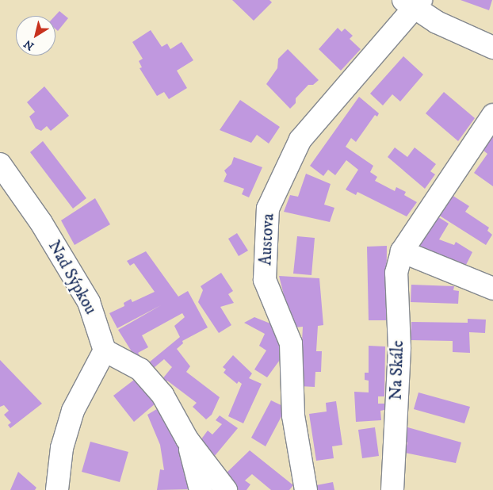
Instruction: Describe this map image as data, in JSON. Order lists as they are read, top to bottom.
{
  "streets": {
    "street": ["Austova", "Nad Sýpkou", "Na Skále"]
  },
  "north": "bottom left"
}
